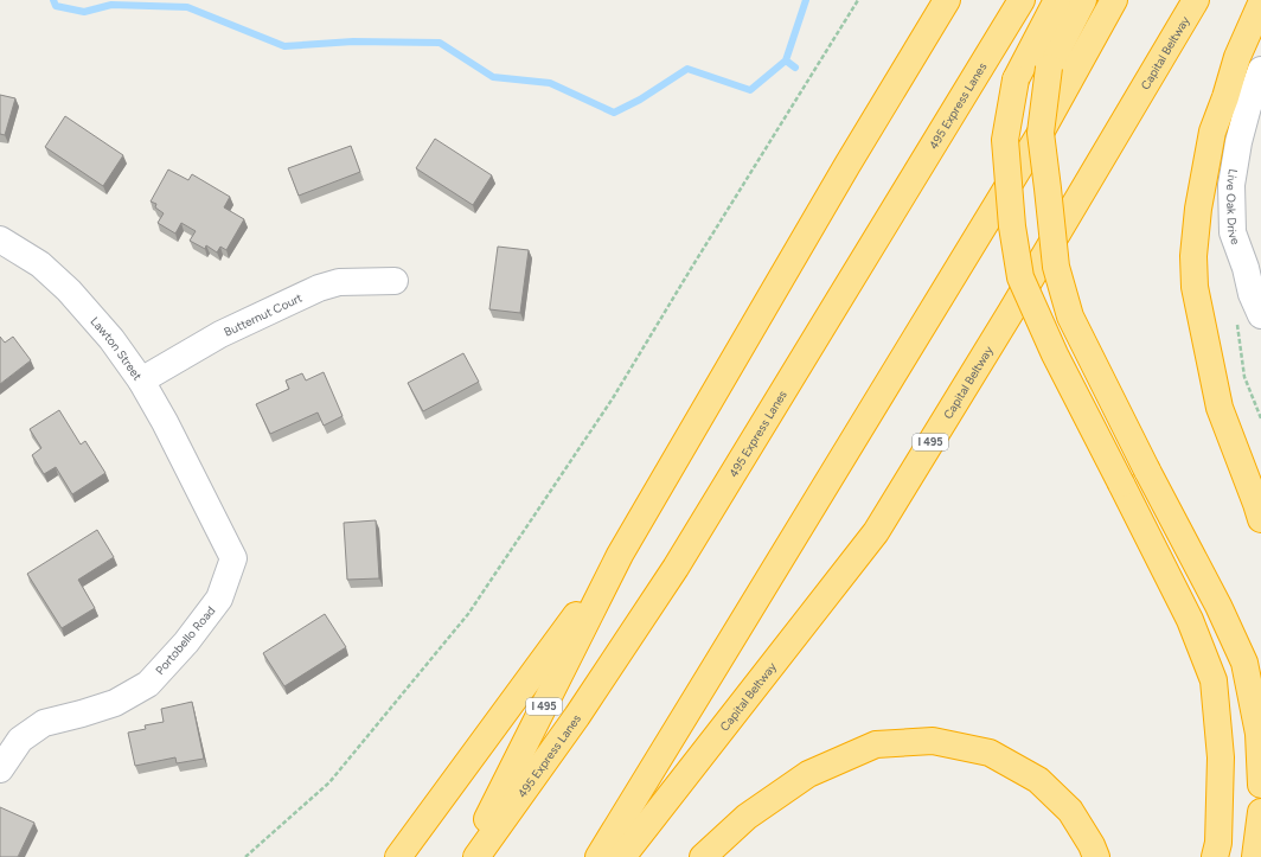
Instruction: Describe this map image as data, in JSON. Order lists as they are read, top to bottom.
{
  "streets": {
    "highway": ["Capital Beltway", "495 Express Lanes", "I 495"],
    "street": [
      "Live Oak Drive",
      "Butternut Court",
      "Lawton Street",
      "Portobello Road"
    ]
  },
  "crossings": [
    ["Butternut Court", "Lawton Street"],
    ["Lawton Street", "Portobello Road"]
  ]
}
